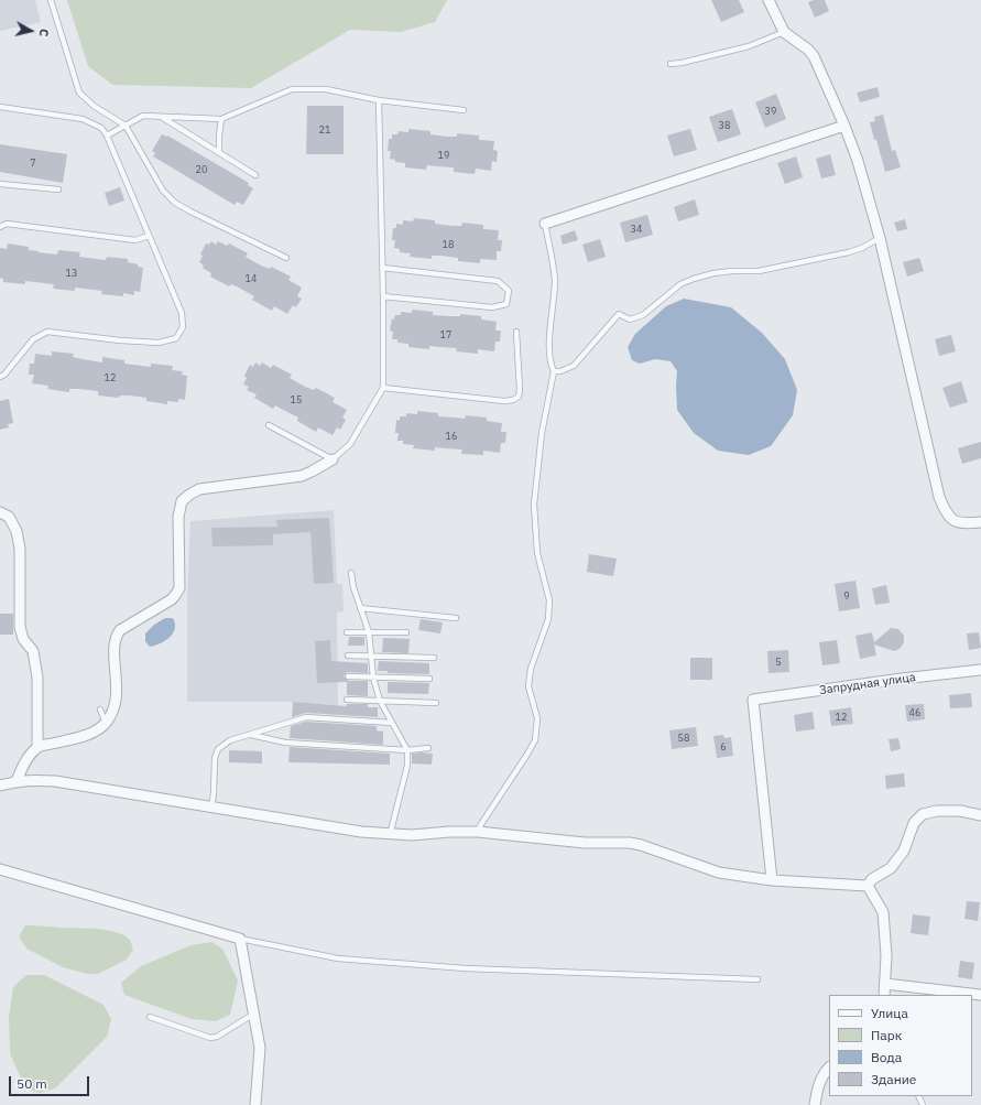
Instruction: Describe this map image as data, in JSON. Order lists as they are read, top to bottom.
{
  "streets": {
    "street": ["Запрудная улица"]
  },
  "house_numbers": [
    "39",
    "38",
    "21",
    "19",
    "7",
    "20",
    "34",
    "18",
    "13",
    "14",
    "17",
    "12",
    "15",
    "16",
    "9",
    "5",
    "46",
    "12",
    "58",
    "6"
  ],
  "legend": [
    "Улица",
    "Парк",
    "Вода",
    "Здание"
  ],
  "scale_bar": "50 m",
  "north": "right"
}
